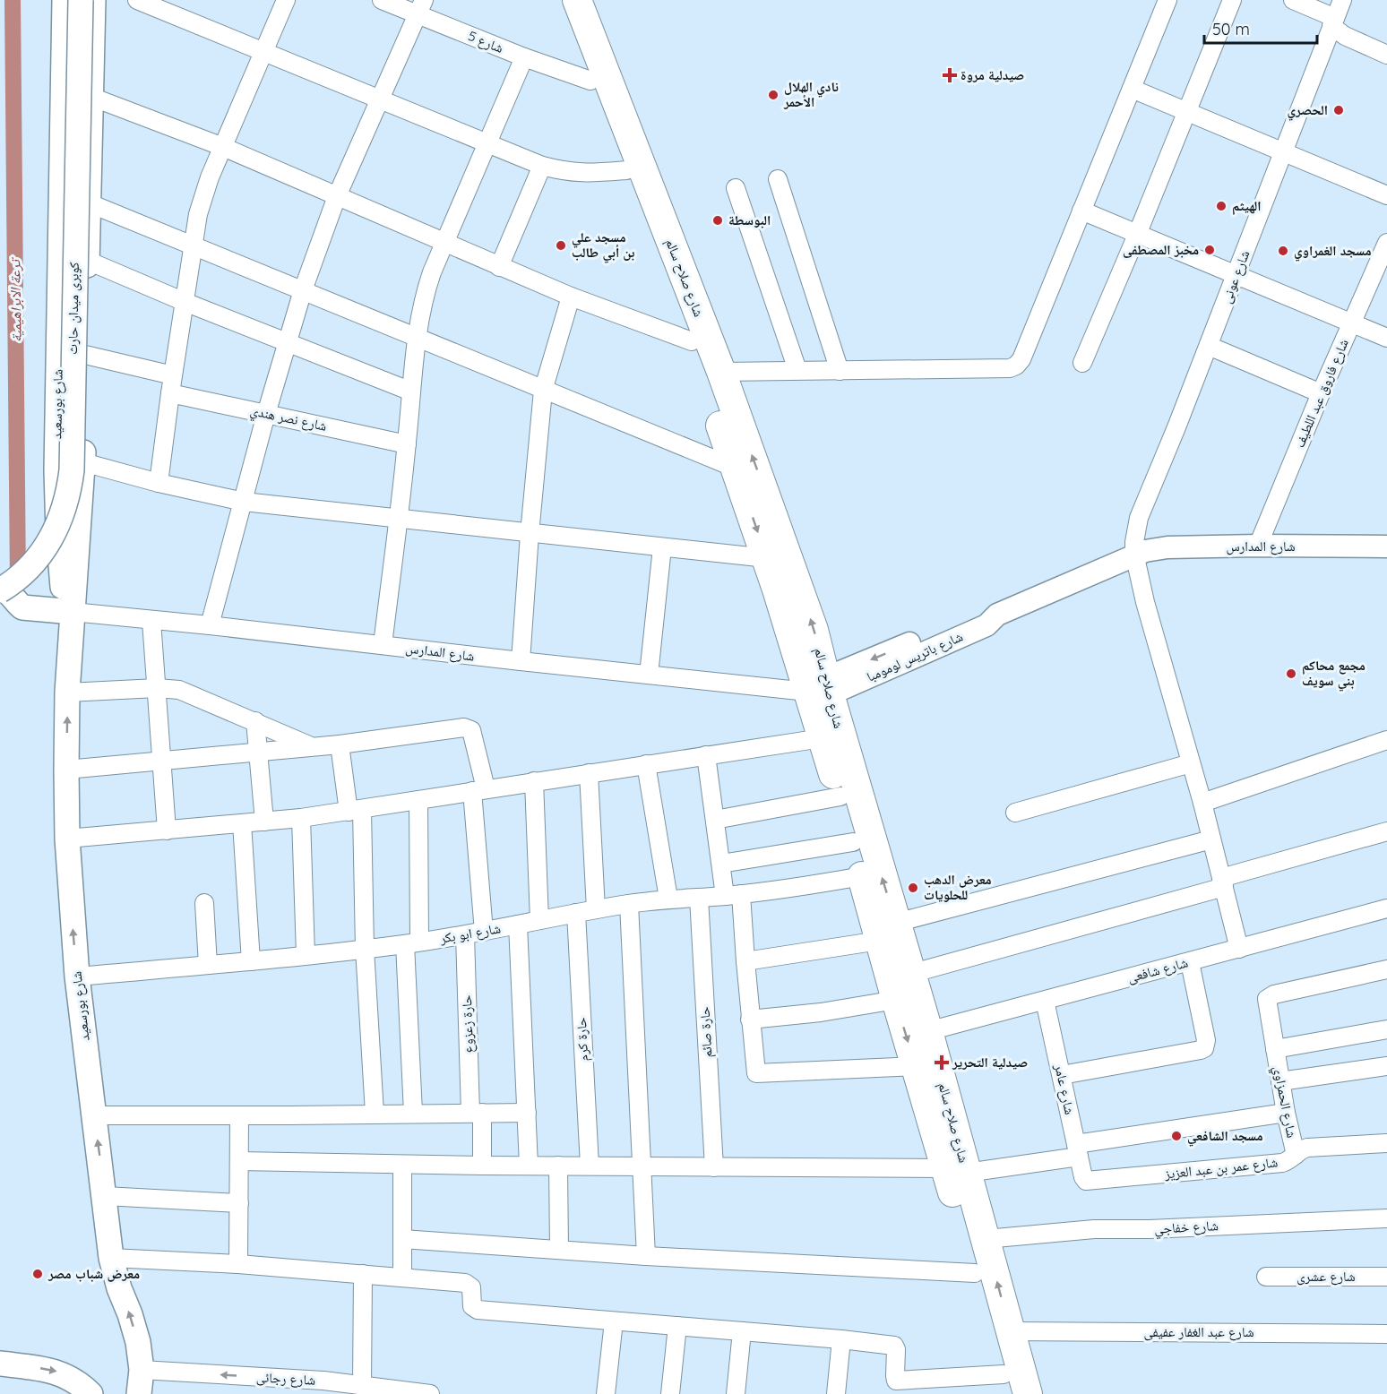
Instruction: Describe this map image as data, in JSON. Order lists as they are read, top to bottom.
{
  "streets": {
    "main road": ["شارع صلاح سالم", "كوبرى ميدان حارث", "شارع بورسعيد"],
    "street": [
      "شارع 5",
      "شارع عونى",
      "شارع فاروق عبد اللطيف",
      "شارع نصر هندي",
      "شارع المدارس",
      "شارع باتريس لومومبا",
      "شارع ابو بكر",
      "شارع شافعى",
      "حارة زعزوع",
      "حارة صائم",
      "حارة كرم",
      "شارع عامر",
      "شارع الحمزاوي",
      "شارع عمر بن عبد العزيز",
      "شارع خفاجي",
      "شارع عشرى",
      "شارع عبد الغفار عفيفى",
      "شارع رجائى"
    ]
  },
  "crossings": [
    ["شارع 5", "شارع صلاح سالم"],
    ["شارع عونى", "شارع المدارس"],
    ["شارع عونى", "شارع باتريس لومومبا"],
    ["شارع عونى", "شارع شافعى"],
    ["شارع صلاح سالم", "شارع المدارس"],
    ["شارع صلاح سالم", "شارع باتريس لومومبا"],
    ["شارع صلاح سالم", "شارع ابو بكر"],
    ["شارع صلاح سالم", "شارع شافعى"],
    ["شارع صلاح سالم", "شارع خفاجي"],
    ["شارع صلاح سالم", "شارع عبد الغفار عفيفى"],
    ["شارع فاروق عبد اللطيف", "شارع المدارس"],
    ["شارع بورسعيد", "شارع المدارس"],
    ["شارع بورسعيد", "شارع ابو بكر"],
    ["شارع بورسعيد", "شارع رجائى"],
    ["شارع المدارس", "شارع باتريس لومومبا"],
    ["شارع ابو بكر", "حارة زعزوع"],
    ["شارع ابو بكر", "حارة صائم"],
    ["شارع ابو بكر", "حارة كرم"],
    ["شارع شافعى", "شارع عامر"],
    ["شارع عامر", "شارع عمر بن عبد العزيز"],
    ["شارع الحمزاوي", "شارع عمر بن عبد العزيز"]
  ],
  "water": ["ترعة الابراهيمية"],
  "places": {
    "health": ["صيدلية مروة", "صيدلية التحرير"],
    "other": [
      "نادي الهلال الأحمر",
      "الحصري",
      "الهيثم",
      "البوسطة",
      "مسجد علي بن أبي طالب",
      "مخبز المصطفى",
      "مسجد الغمراوي",
      "مجمع محاكم بني سويف",
      "معرض الدهب للحلويات",
      "مسجد الشافعي",
      "معرض شباب مصر"
    ]
  },
  "scale_bar": "50 m"
}
